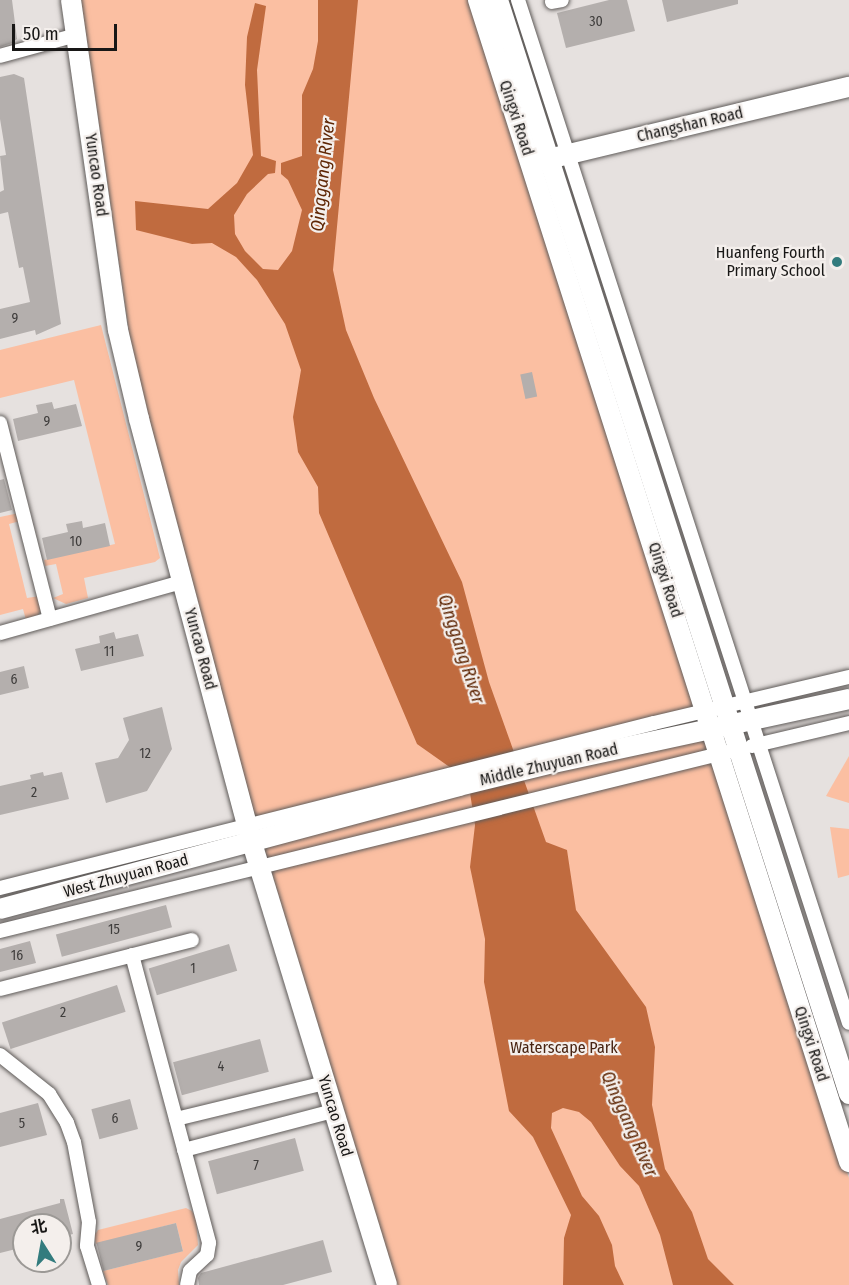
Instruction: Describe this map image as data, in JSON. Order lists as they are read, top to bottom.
{
  "streets": {
    "main road": [
      "Qingxi Road",
      "Changshan Road",
      "Yuncao Road",
      "Middle Zhuyuan Road",
      "West Zhuyuan Road"
    ]
  },
  "crossings": [
    ["Qingxi Road", "Changshan Road"],
    ["Qingxi Road", "Middle Zhuyuan Road"],
    ["Yuncao Road", "Middle Zhuyuan Road"],
    ["Yuncao Road", "West Zhuyuan Road"],
    ["Middle Zhuyuan Road", "West Zhuyuan Road"]
  ],
  "water": ["Qinggang River"],
  "parks": ["Waterscape Park"],
  "places": ["Huanfeng Fourth Primary School"],
  "house_numbers": [
    "30",
    "9",
    "9",
    "10",
    "11",
    "6",
    "12",
    "2",
    "15",
    "16",
    "1",
    "2",
    "4",
    "6",
    "5",
    "7",
    "9"
  ],
  "scale_bar": "50 m",
  "north": "top"
}
